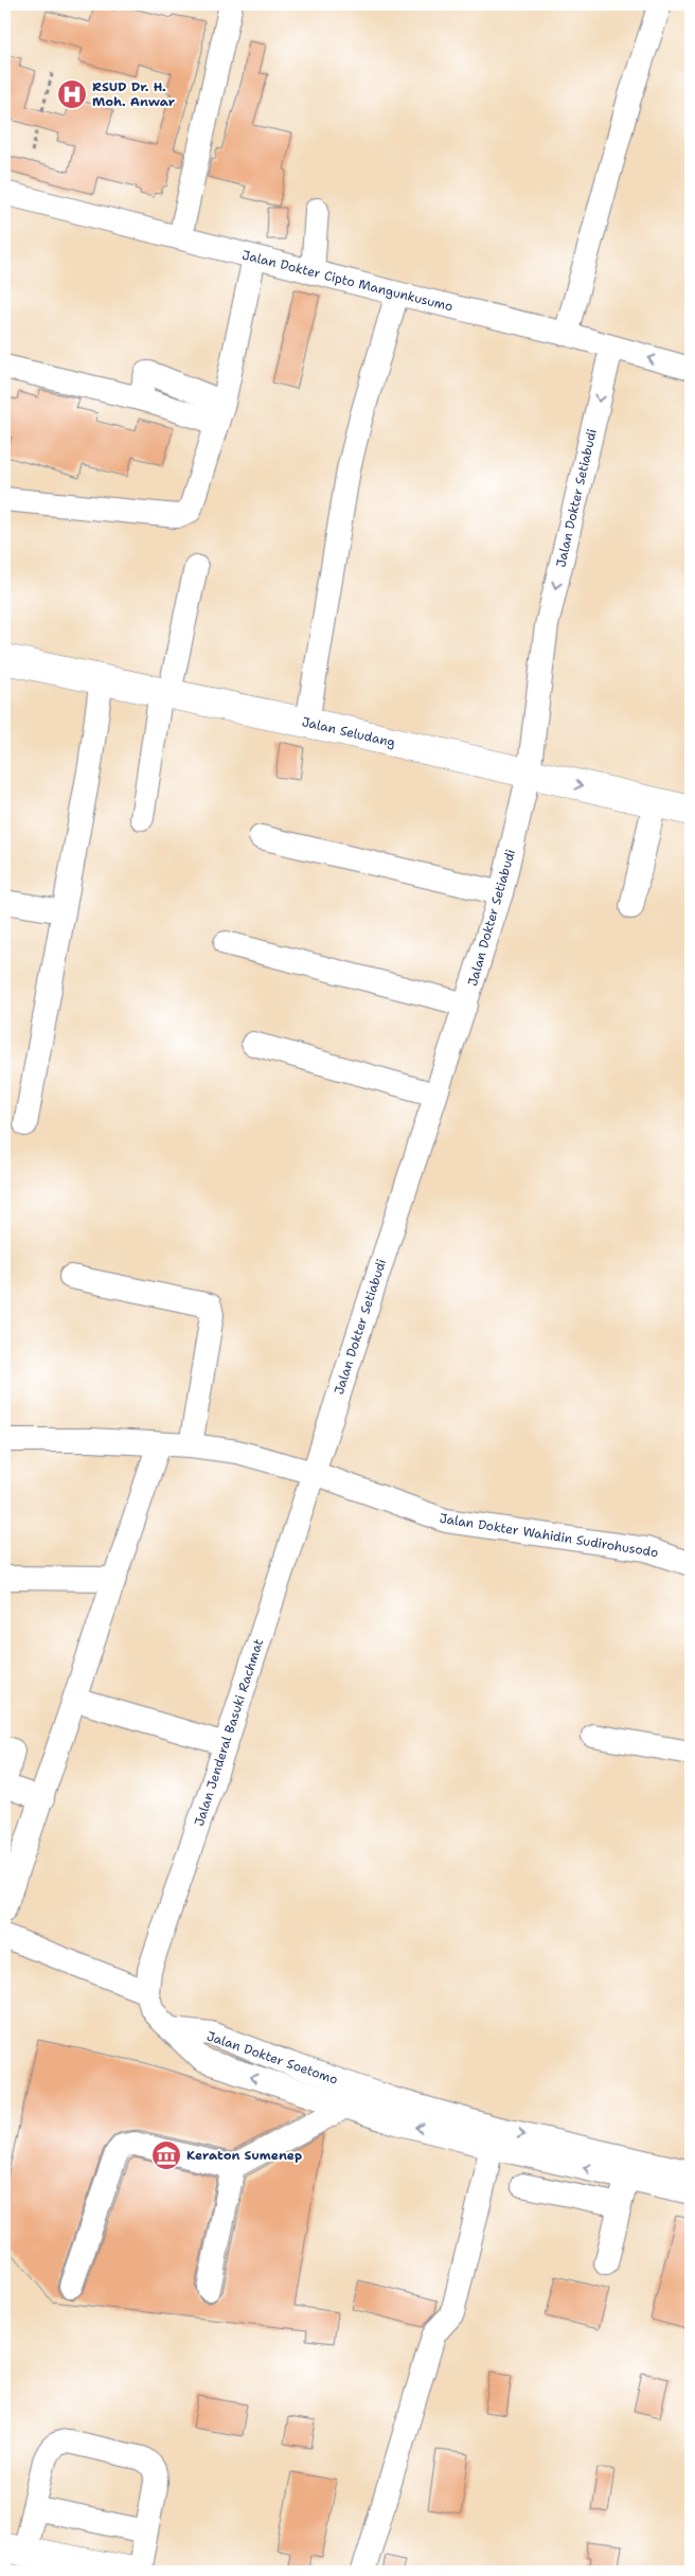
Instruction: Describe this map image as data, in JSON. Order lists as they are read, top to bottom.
{
  "streets": {
    "main road": ["Jalan Seludang"],
    "street": [
      "Jalan Dokter Cipto Mangunkusumo",
      "Jalan Dokter Setiabudi",
      "Jalan Dokter Wahidin Sudirohusodo",
      "Jalan Jenderal Basuki Rachmat",
      "Jalan Dokter Soetomo"
    ]
  },
  "crossings": [
    ["Jalan Dokter Cipto Mangunkusumo", "Jalan Dokter Setiabudi"],
    ["Jalan Dokter Setiabudi", "Jalan Seludang"],
    ["Jalan Dokter Setiabudi", "Jalan Dokter Wahidin Sudirohusodo"],
    ["Jalan Dokter Setiabudi", "Jalan Jenderal Basuki Rachmat"],
    ["Jalan Dokter Wahidin Sudirohusodo", "Jalan Jenderal Basuki Rachmat"],
    ["Jalan Jenderal Basuki Rachmat", "Jalan Dokter Soetomo"]
  ],
  "one_way": ["Jalan Dokter Setiabudi"],
  "places": {
    "hospital": ["RSUD Dr. H. Moh. Anwar"],
    "museum": ["Keraton Sumenep"]
  }
}
